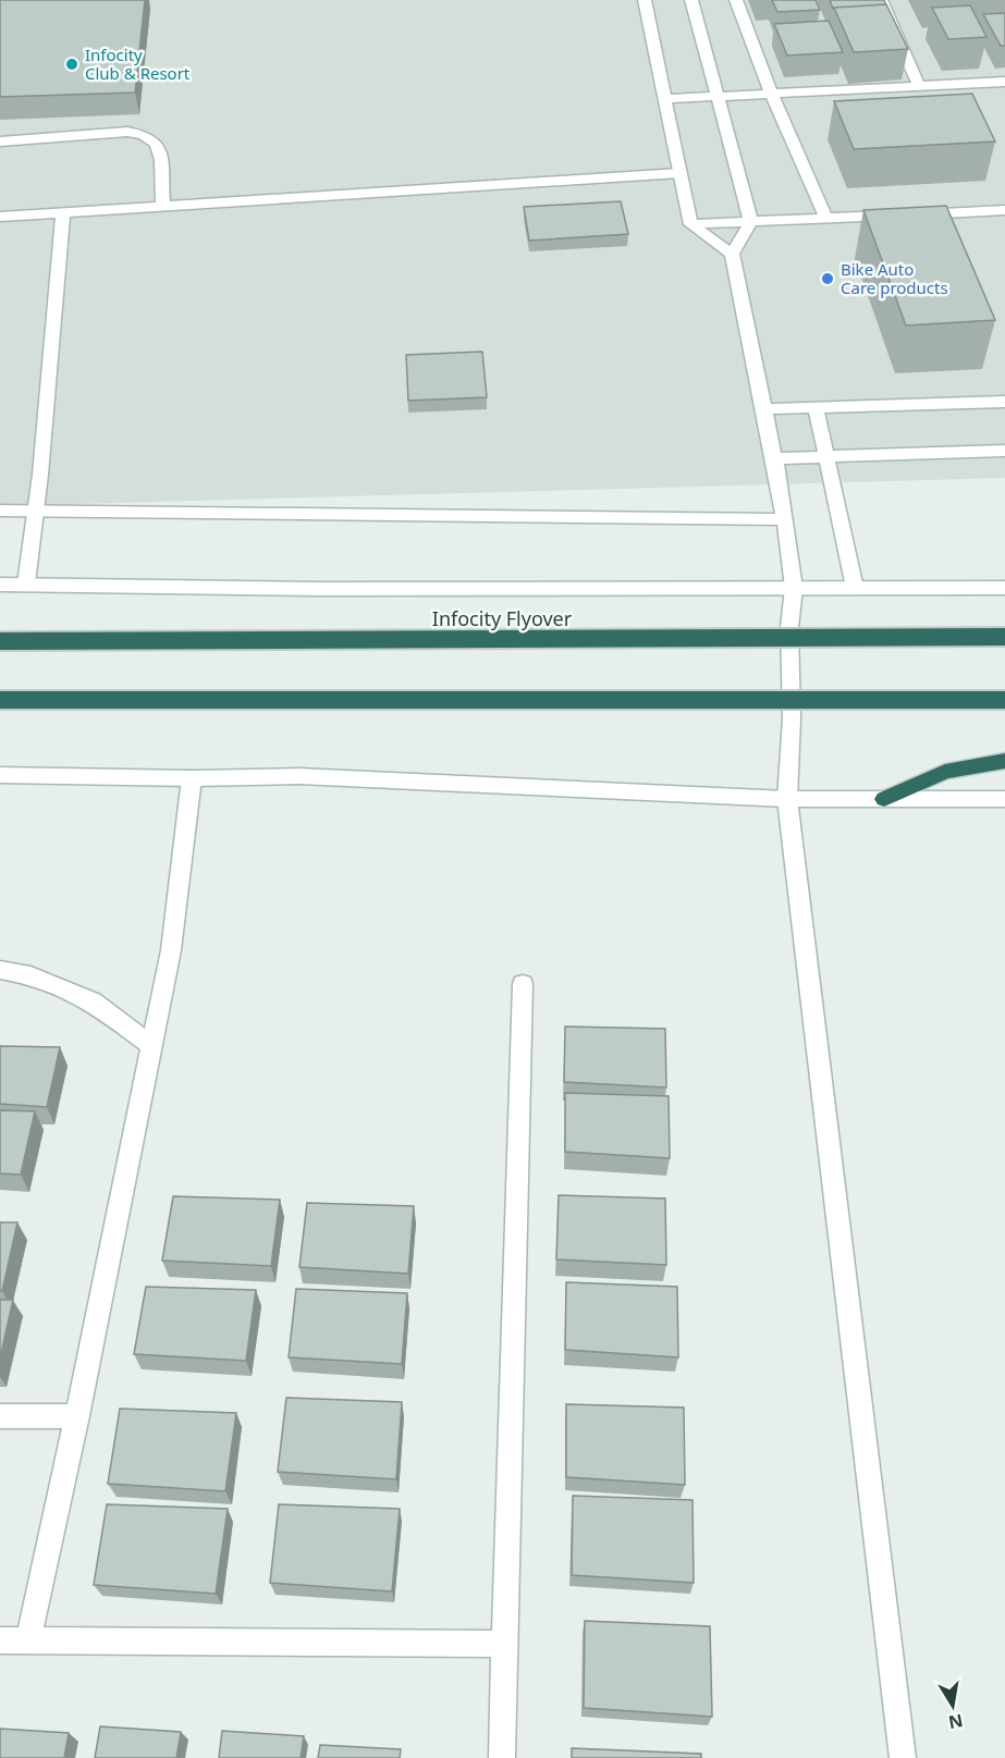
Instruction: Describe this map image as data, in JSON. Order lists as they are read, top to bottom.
{
  "streets": {
    "highway": ["Infocity Flyover"]
  },
  "places": ["Infocity Club & Resort", "Bike Auto Care products"],
  "north": "bottom"
}
